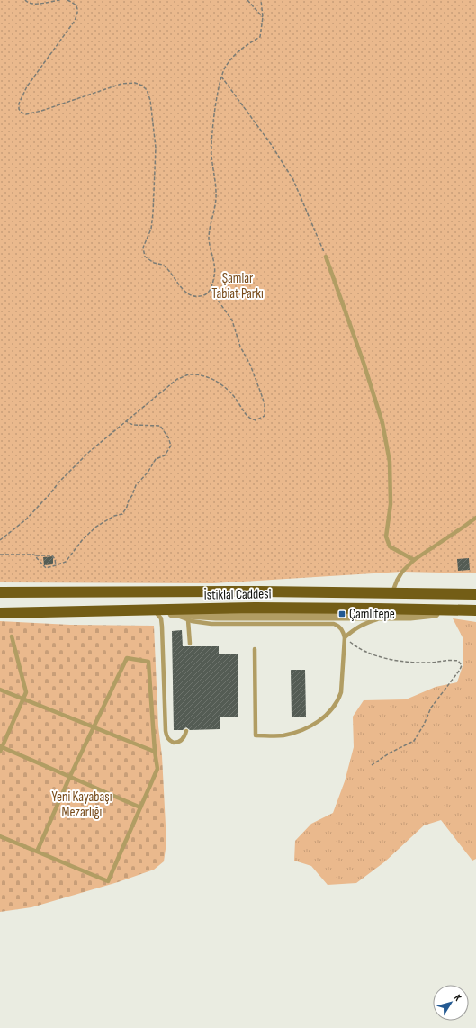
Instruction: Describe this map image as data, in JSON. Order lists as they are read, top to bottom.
{
  "streets": {
    "main road": ["İstiklal Caddesi"]
  },
  "parks": ["Şamlar Tabiat Parkı", "Yeni Kayabaşı Mezarlığı"],
  "places": {
    "transit": ["Çamlıtepe"]
  },
  "north": "top right"
}
